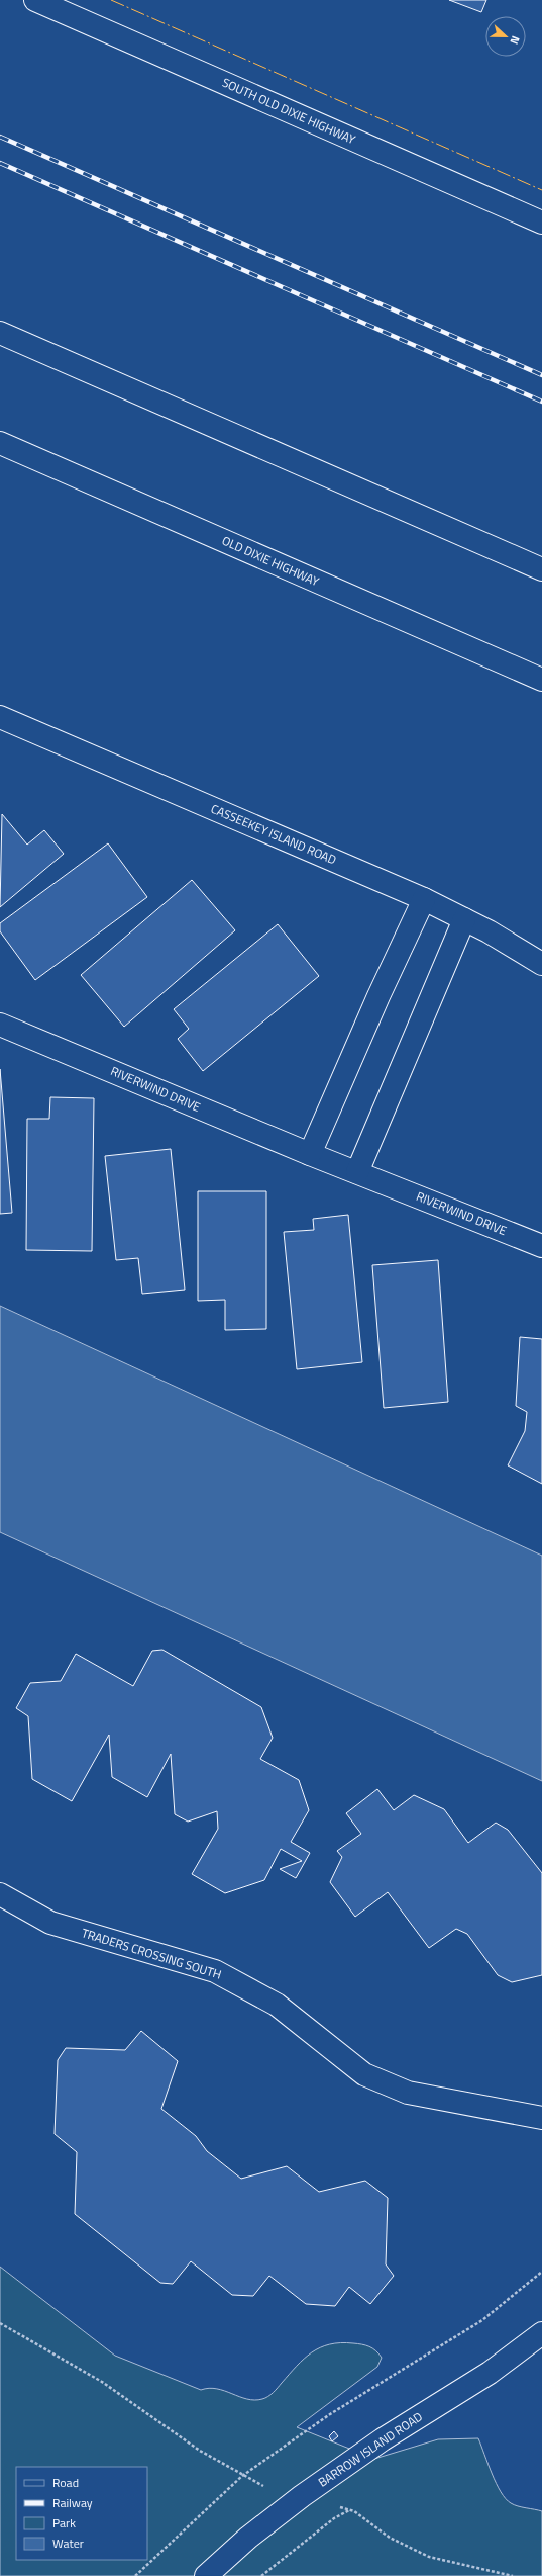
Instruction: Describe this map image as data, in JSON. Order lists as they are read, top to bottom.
{
  "streets": {
    "street": [
      "SOUTH OLD DIXIE HIGHWAY",
      "OLD DIXIE HIGHWAY",
      "CASSEEKEY ISLAND ROAD",
      "RIVERWIND DRIVE",
      "TRADERS CROSSING SOUTH",
      "BARROW ISLAND ROAD"
    ]
  },
  "legend": [
    "Road",
    "Railway",
    "Park",
    "Water"
  ],
  "north": "right"
}
